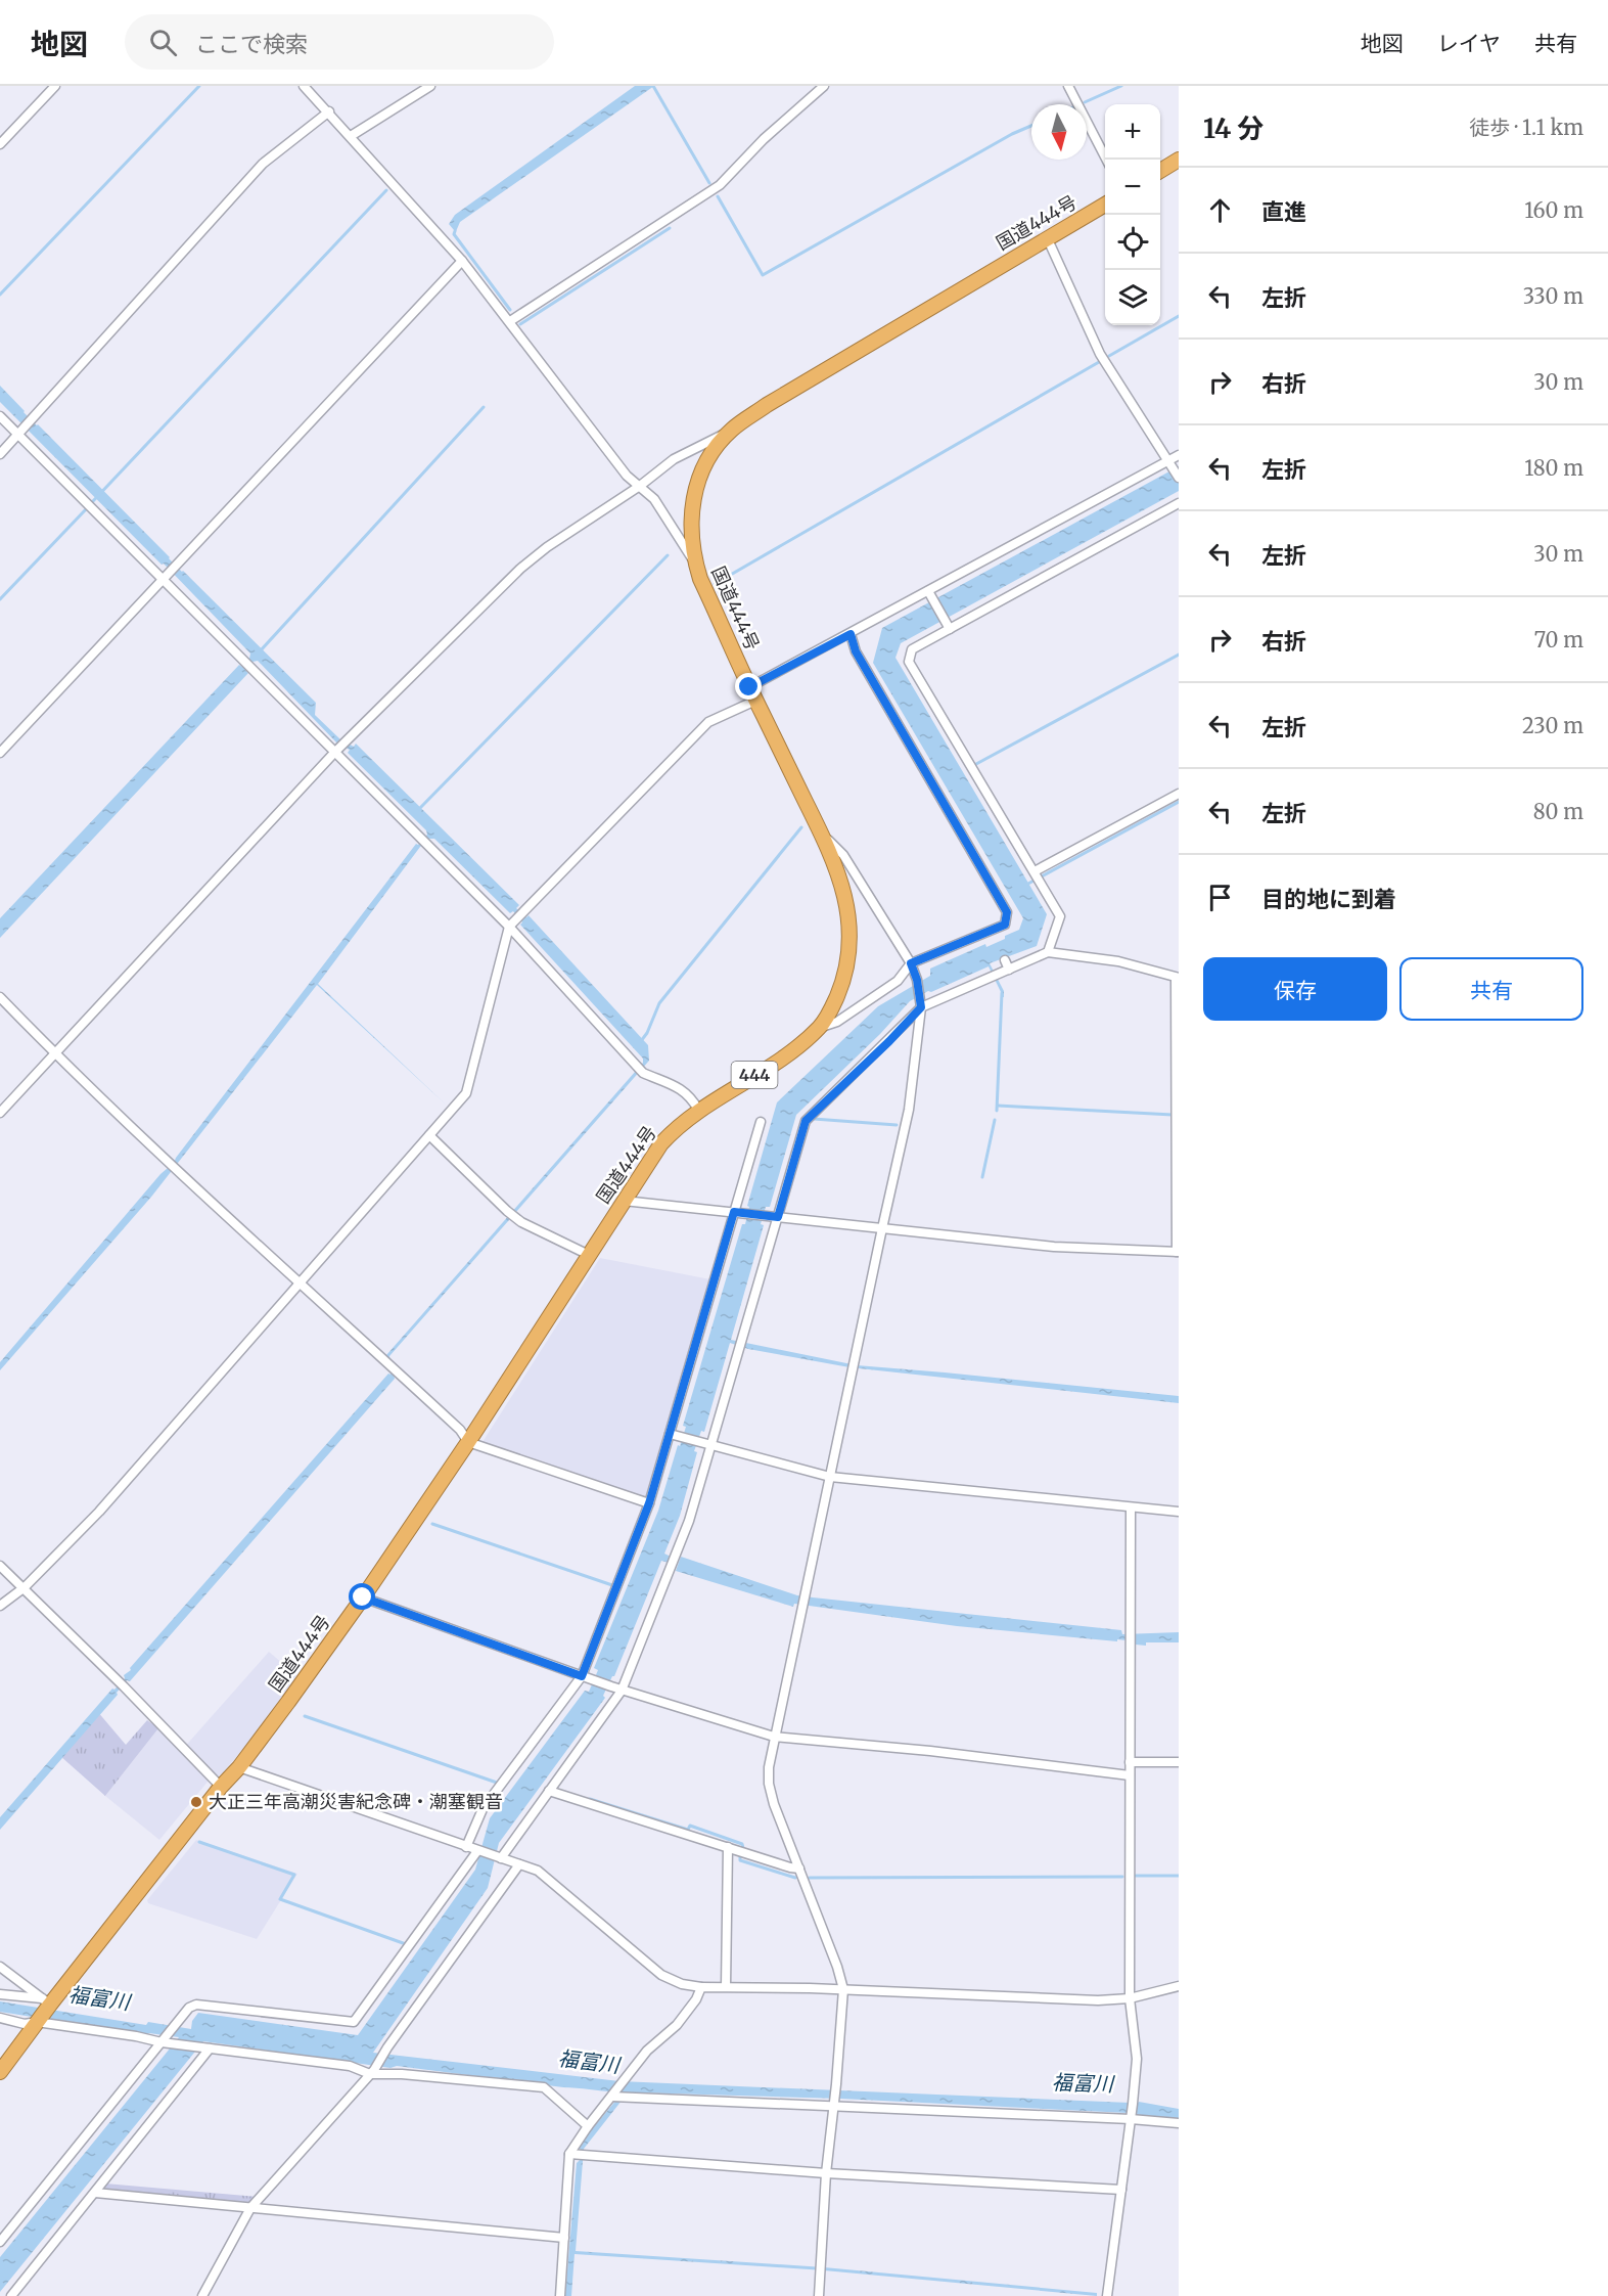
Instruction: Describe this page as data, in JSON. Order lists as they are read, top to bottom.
{
  "streets": {
    "highway": ["国道444号", "444"]
  },
  "water": ["福富川"],
  "places": ["大正三年高潮災害紀念碑・潮塞観音"],
  "north": "bottom",
  "page": {
    "header": "地図",
    "search": "ここで検索",
    "nav": ["地図", "レイヤ", "共有"],
    "heading": ["14 分", "徒歩 · 1.1 km"],
    "map_buttons": ["+", "−"],
    "list": [
      ["直進", "160 m"],
      ["左折", "330 m"],
      ["右折", "30 m"],
      ["左折", "180 m"],
      ["左折", "30 m"],
      ["右折", "70 m"],
      ["左折", "230 m"],
      ["左折", "80 m"],
      "目的地に到着"
    ],
    "buttons": ["保存", "共有"]
  }
}
